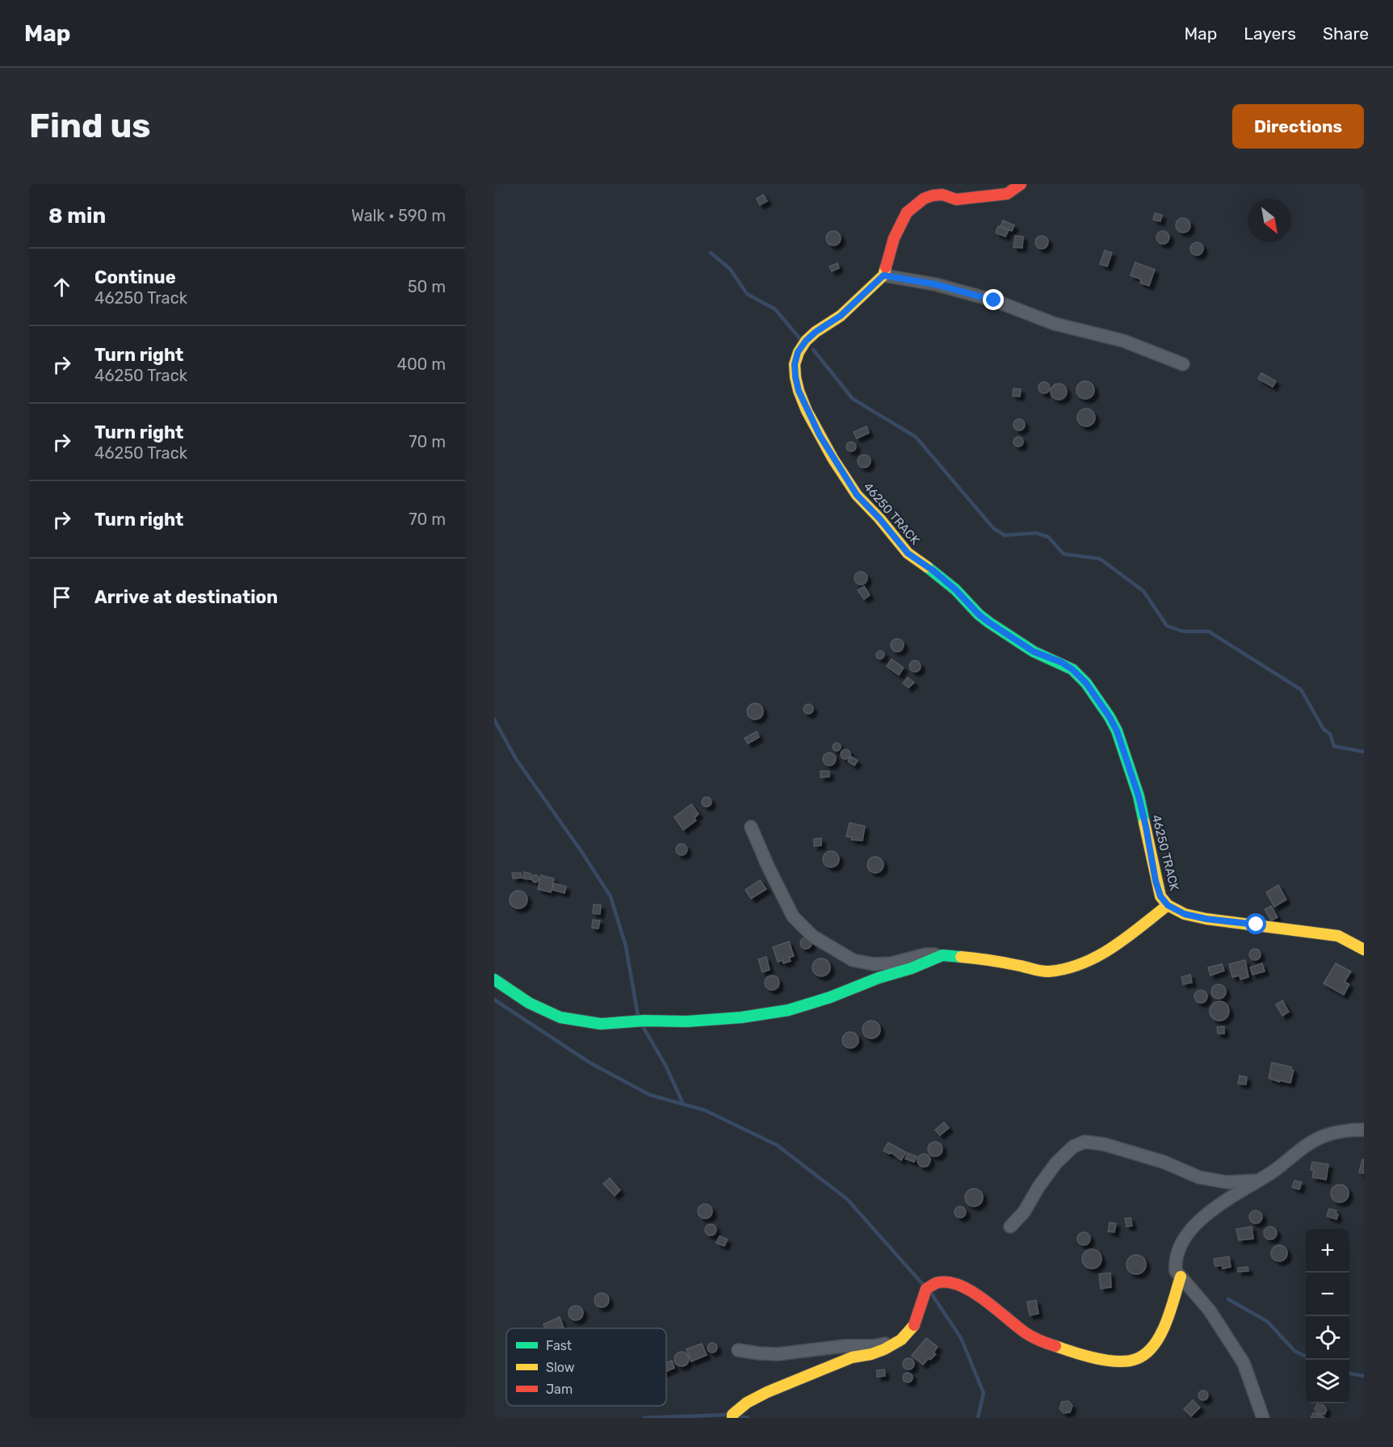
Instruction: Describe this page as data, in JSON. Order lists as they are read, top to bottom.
{
  "streets": {
    "street": ["46250 TRACK"]
  },
  "legend": ["Fast", "Slow", "Jam"],
  "north": "bottom right",
  "page": {
    "header": "Map",
    "nav": ["Map", "Layers", "Share"],
    "buttons": "Directions",
    "title": "Find us",
    "heading": ["8 min", "Walk · 590 m"],
    "list": [
      ["Continue", "46250 Track", "50 m"],
      ["Turn right", "46250 Track", "400 m"],
      ["Turn right", "46250 Track", "70 m"],
      ["Turn right", "70 m"],
      "Arrive at destination"
    ],
    "map_buttons": ["+", "−"]
  }
}
